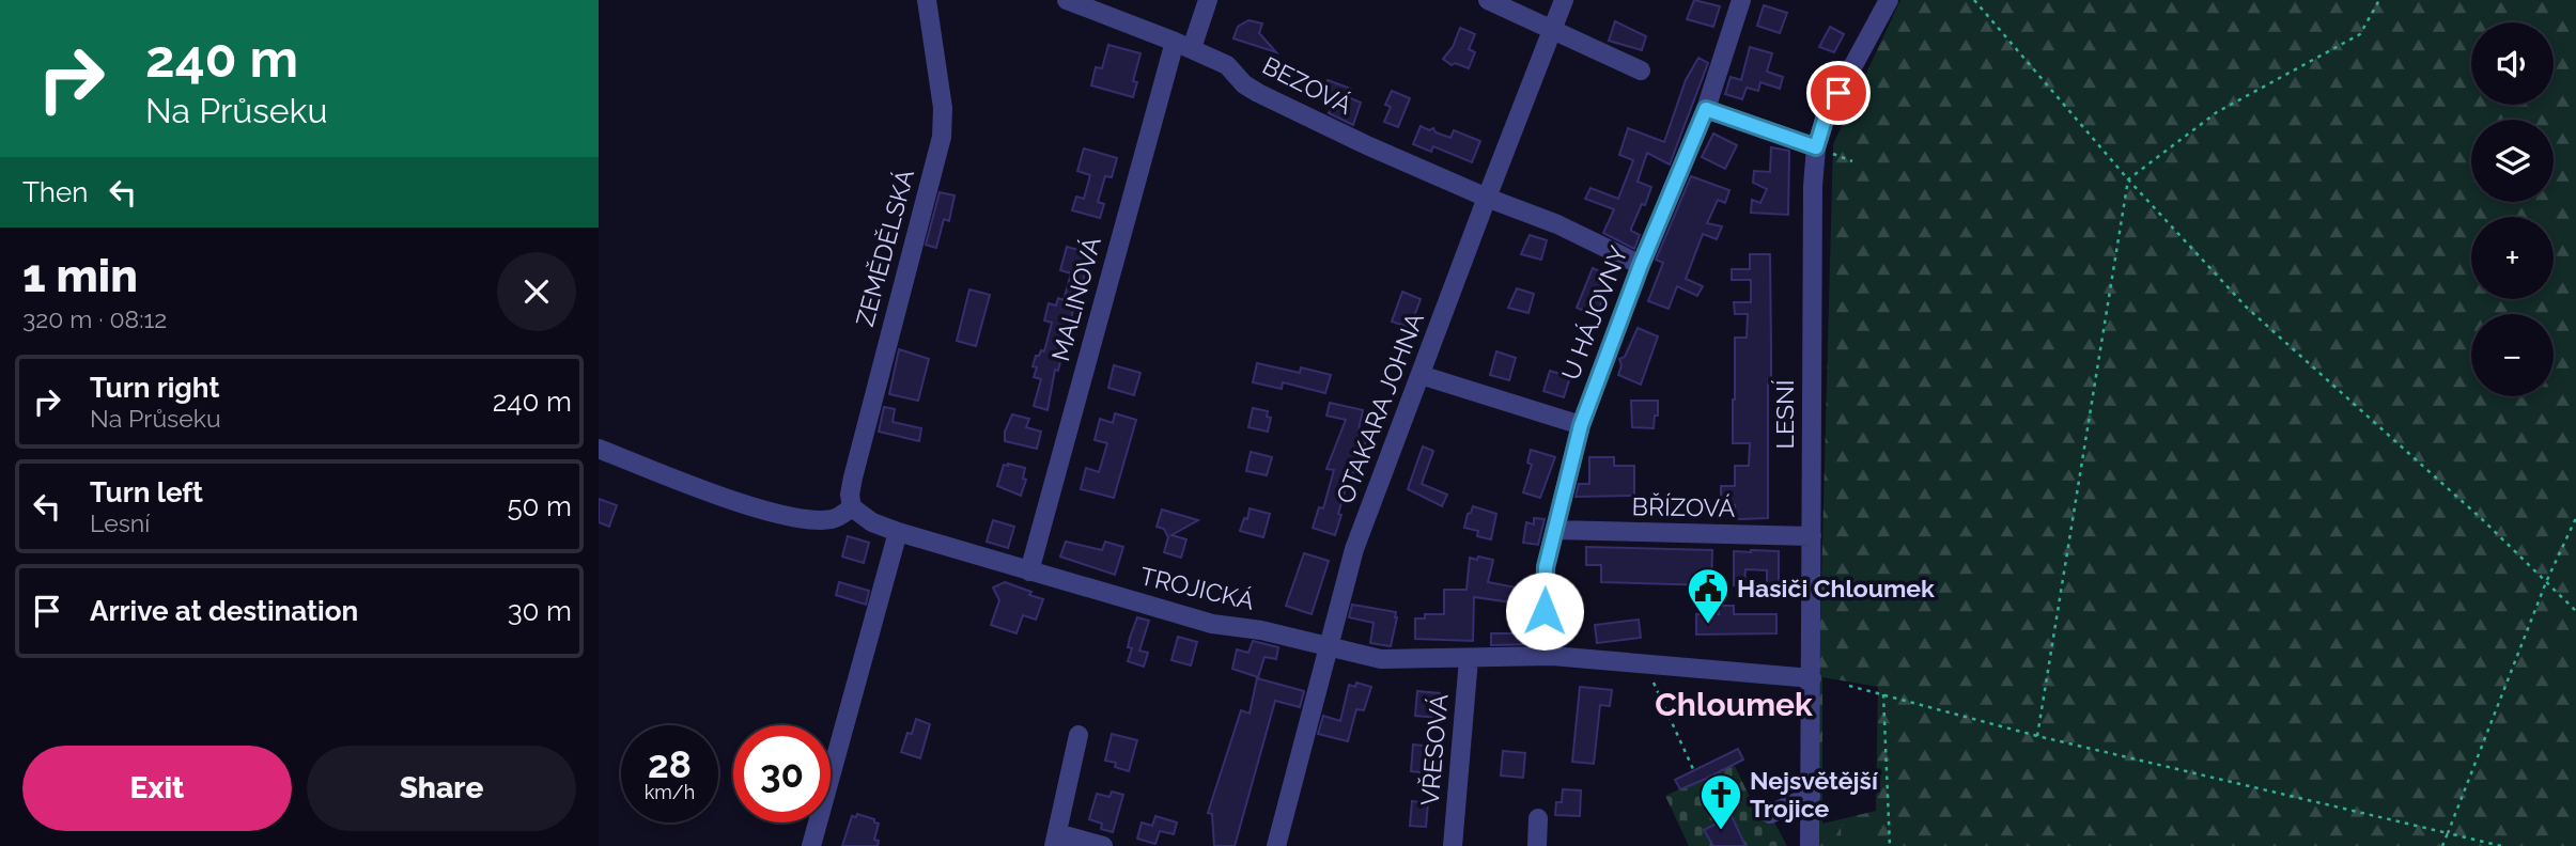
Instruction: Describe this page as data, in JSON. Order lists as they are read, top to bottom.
{
  "streets": {
    "street": [
      "BEZOVÁ",
      "ZEMĚDĚLSKÁ",
      "MALINOVÁ",
      "U HÁJOVNY",
      "OTAKARA JOHNA",
      "LESNÍ",
      "BŘÍZOVÁ",
      "TROJICKÁ",
      "VŘESOVÁ"
    ]
  },
  "crossings": [
    ["BEZOVÁ", "MALINOVÁ"],
    ["BEZOVÁ", "U HÁJOVNY"],
    ["BEZOVÁ", "OTAKARA JOHNA"],
    ["ZEMĚDĚLSKÁ", "TROJICKÁ"],
    ["MALINOVÁ", "TROJICKÁ"],
    ["U HÁJOVNY", "BŘÍZOVÁ"],
    ["U HÁJOVNY", "TROJICKÁ"],
    ["OTAKARA JOHNA", "TROJICKÁ"],
    ["LESNÍ", "BŘÍZOVÁ"],
    ["LESNÍ", "TROJICKÁ"],
    ["TROJICKÁ", "VŘESOVÁ"]
  ],
  "districts": ["Chloumek"],
  "places": {
    "public building": ["Hasiči Chloumek"],
    "church": ["Nejsvětější Trojice"]
  },
  "page": {
    "turn": ["240 m", "Na Průseku"],
    "map_buttons": ["+", "−"],
    "then": "Then",
    "heading": ["1 min", "320 m · 08:12"],
    "list": [
      {
        "name": "Turn right",
        "note": "Na Průseku",
        "value": "240 m"
      },
      {
        "name": "Turn left",
        "note": "Lesní",
        "value": "50 m"
      },
      {
        "name": "Arrive at destination",
        "value": "30 m"
      }
    ],
    "speed": "28 km/h",
    "limit": "30",
    "buttons": ["Exit", "Share"]
  }
}
